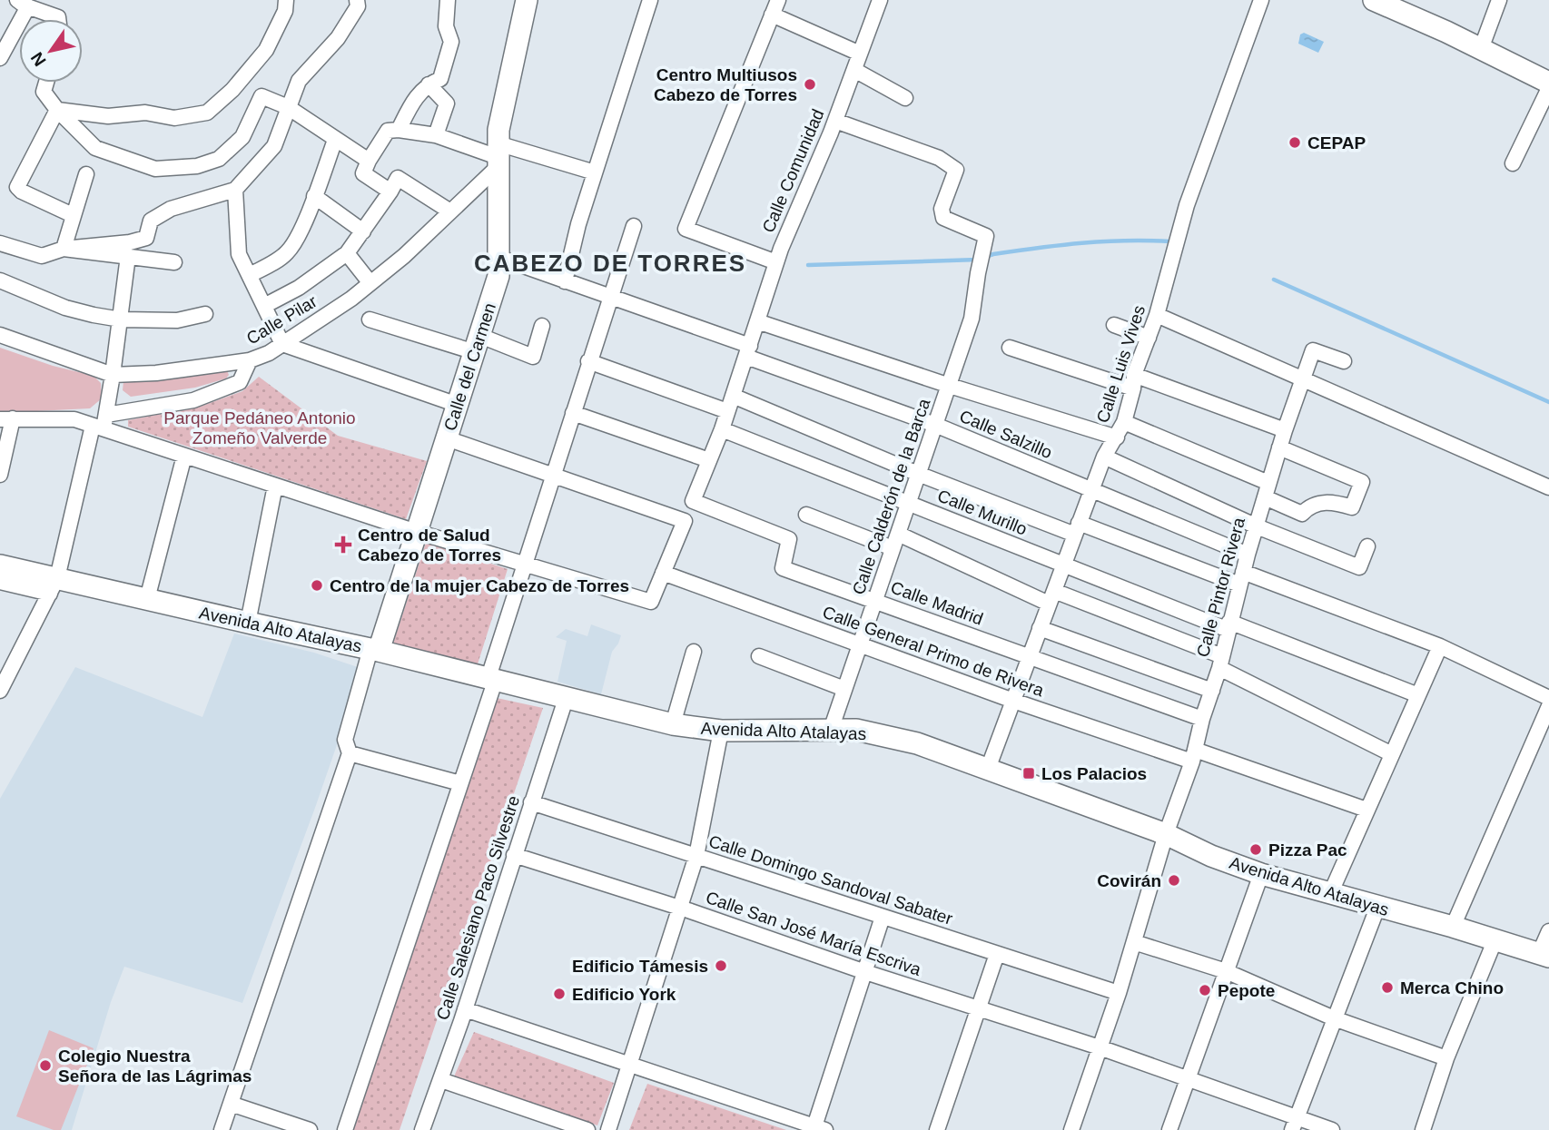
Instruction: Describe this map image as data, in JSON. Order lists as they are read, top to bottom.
{
  "streets": {
    "main road": ["Calle del Carmen", "Avenida Alto Atalayas"],
    "street": [
      "Calle Comunidad",
      "Calle Pilar",
      "Calle Luis Vives",
      "Calle Salzillo",
      "Calle Calderón de la Barca",
      "Calle Murillo",
      "Calle Pintor Rivera",
      "Calle Madrid",
      "Calle General Primo de Rivera",
      "Calle Domingo Sandoval Sabater",
      "Calle Salesiano Paco Silvestre",
      "Calle San José María Escriva"
    ]
  },
  "crossings": [
    ["Calle Comunidad", "Calle Salzillo"],
    ["Calle Comunidad", "Calle Calderón de la Barca"],
    ["Calle Comunidad", "Calle Murillo"],
    ["Calle Comunidad", "Calle Madrid"],
    ["Calle Pilar", "Calle del Carmen"],
    ["Calle Luis Vives", "Calle Salzillo"],
    ["Calle Luis Vives", "Calle Murillo"],
    ["Calle Luis Vives", "Calle Madrid"],
    ["Calle Luis Vives", "Avenida Alto Atalayas"],
    ["Calle Luis Vives", "Calle General Primo de Rivera"],
    ["Calle del Carmen", "Calle Salzillo"],
    ["Calle del Carmen", "Avenida Alto Atalayas"],
    ["Calle Salzillo", "Calle Calderón de la Barca"],
    ["Calle Salzillo", "Calle Pintor Rivera"],
    ["Calle Calderón de la Barca", "Calle Murillo"],
    ["Calle Calderón de la Barca", "Calle Madrid"],
    ["Calle Calderón de la Barca", "Avenida Alto Atalayas"],
    ["Calle Calderón de la Barca", "Calle General Primo de Rivera"],
    ["Calle Murillo", "Calle Pintor Rivera"],
    ["Calle Pintor Rivera", "Calle Madrid"],
    ["Calle Pintor Rivera", "Avenida Alto Atalayas"],
    ["Calle Pintor Rivera", "Calle General Primo de Rivera"],
    ["Calle Pintor Rivera", "Calle Domingo Sandoval Sabater"],
    ["Calle Pintor Rivera", "Calle San José María Escriva"],
    ["Avenida Alto Atalayas", "Calle Salesiano Paco Silvestre"],
    ["Calle Domingo Sandoval Sabater", "Calle Salesiano Paco Silvestre"],
    ["Calle Salesiano Paco Silvestre", "Calle San José María Escriva"]
  ],
  "districts": ["CABEZO DE TORRES"],
  "parks": ["Parque Pedáneo Antonio Zomeño Valverde"],
  "places": {
    "other": [
      "Centro Multiusos Cabezo de Torres",
      "CEPAP",
      "Centro de la mujer Cabezo de Torres",
      "Pizza Pac",
      "Covirán",
      "Edificio Támesis",
      "Merca Chino",
      "Pepote",
      "Edificio York",
      "Colegio Nuestra Señora de las Lágrimas"
    ],
    "health": ["Centro de Salud Cabezo de Torres"],
    "transit": ["Los Palacios"]
  },
  "north": "bottom left"
}
